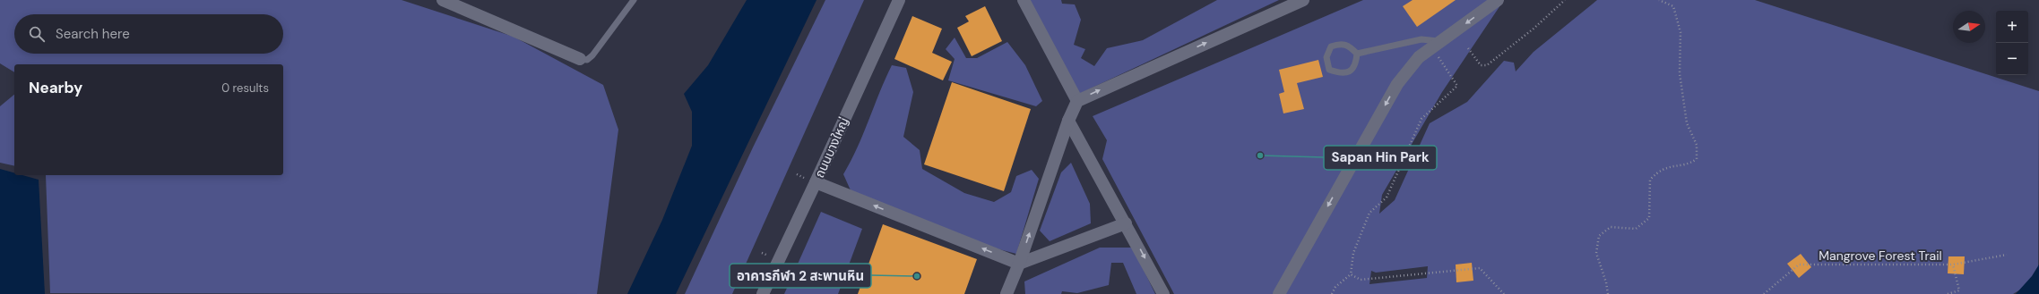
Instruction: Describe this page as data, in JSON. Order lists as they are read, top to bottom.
{
  "streets": {
    "street": ["ถนนบางใหญ่"],
    "path": ["Mangrove Forest Trail"]
  },
  "places": ["Sapan Hin Park", "อาคารกีฬา 2 สะพานหิน"],
  "north": "right",
  "page": {
    "map_buttons": ["+", "−"],
    "search": "Search here",
    "heading": ["Nearby", "0 results"]
  }
}
